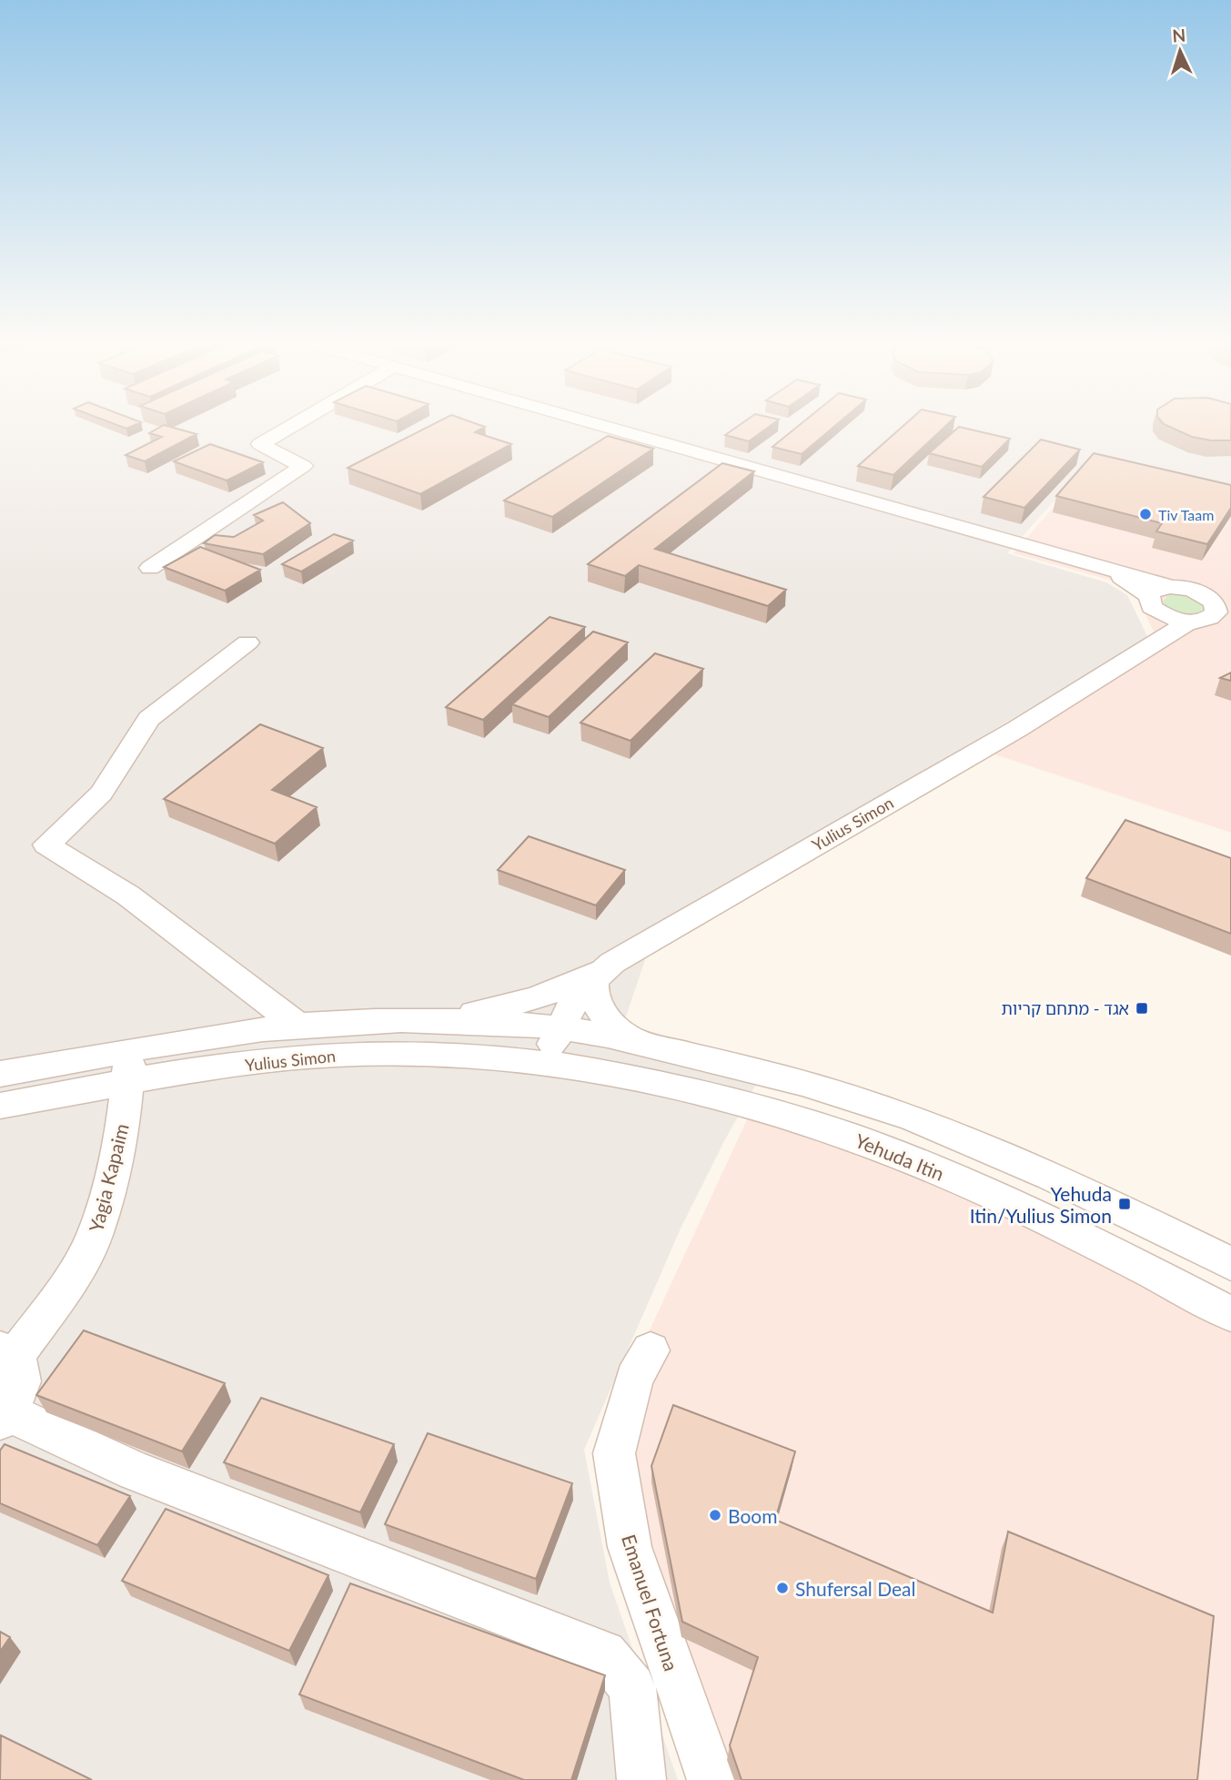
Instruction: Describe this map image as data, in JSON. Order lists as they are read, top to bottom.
{
  "streets": {
    "street": [
      "Yulius Simon",
      "Yehuda Itin",
      "Yagia Kapaim",
      "Emanuel Fortuna"
    ]
  },
  "crossings": [
    ["Yulius Simon", "Yehuda Itin"],
    ["Yulius Simon", "Yagia Kapaim"]
  ],
  "places": {
    "other": ["Tiv Taam", "Boom", "Shufersal Deal"],
    "transit": ["אגד - מתחם קריות", "Yehuda Itin/Yulius Simon"]
  },
  "north": "top"
}
